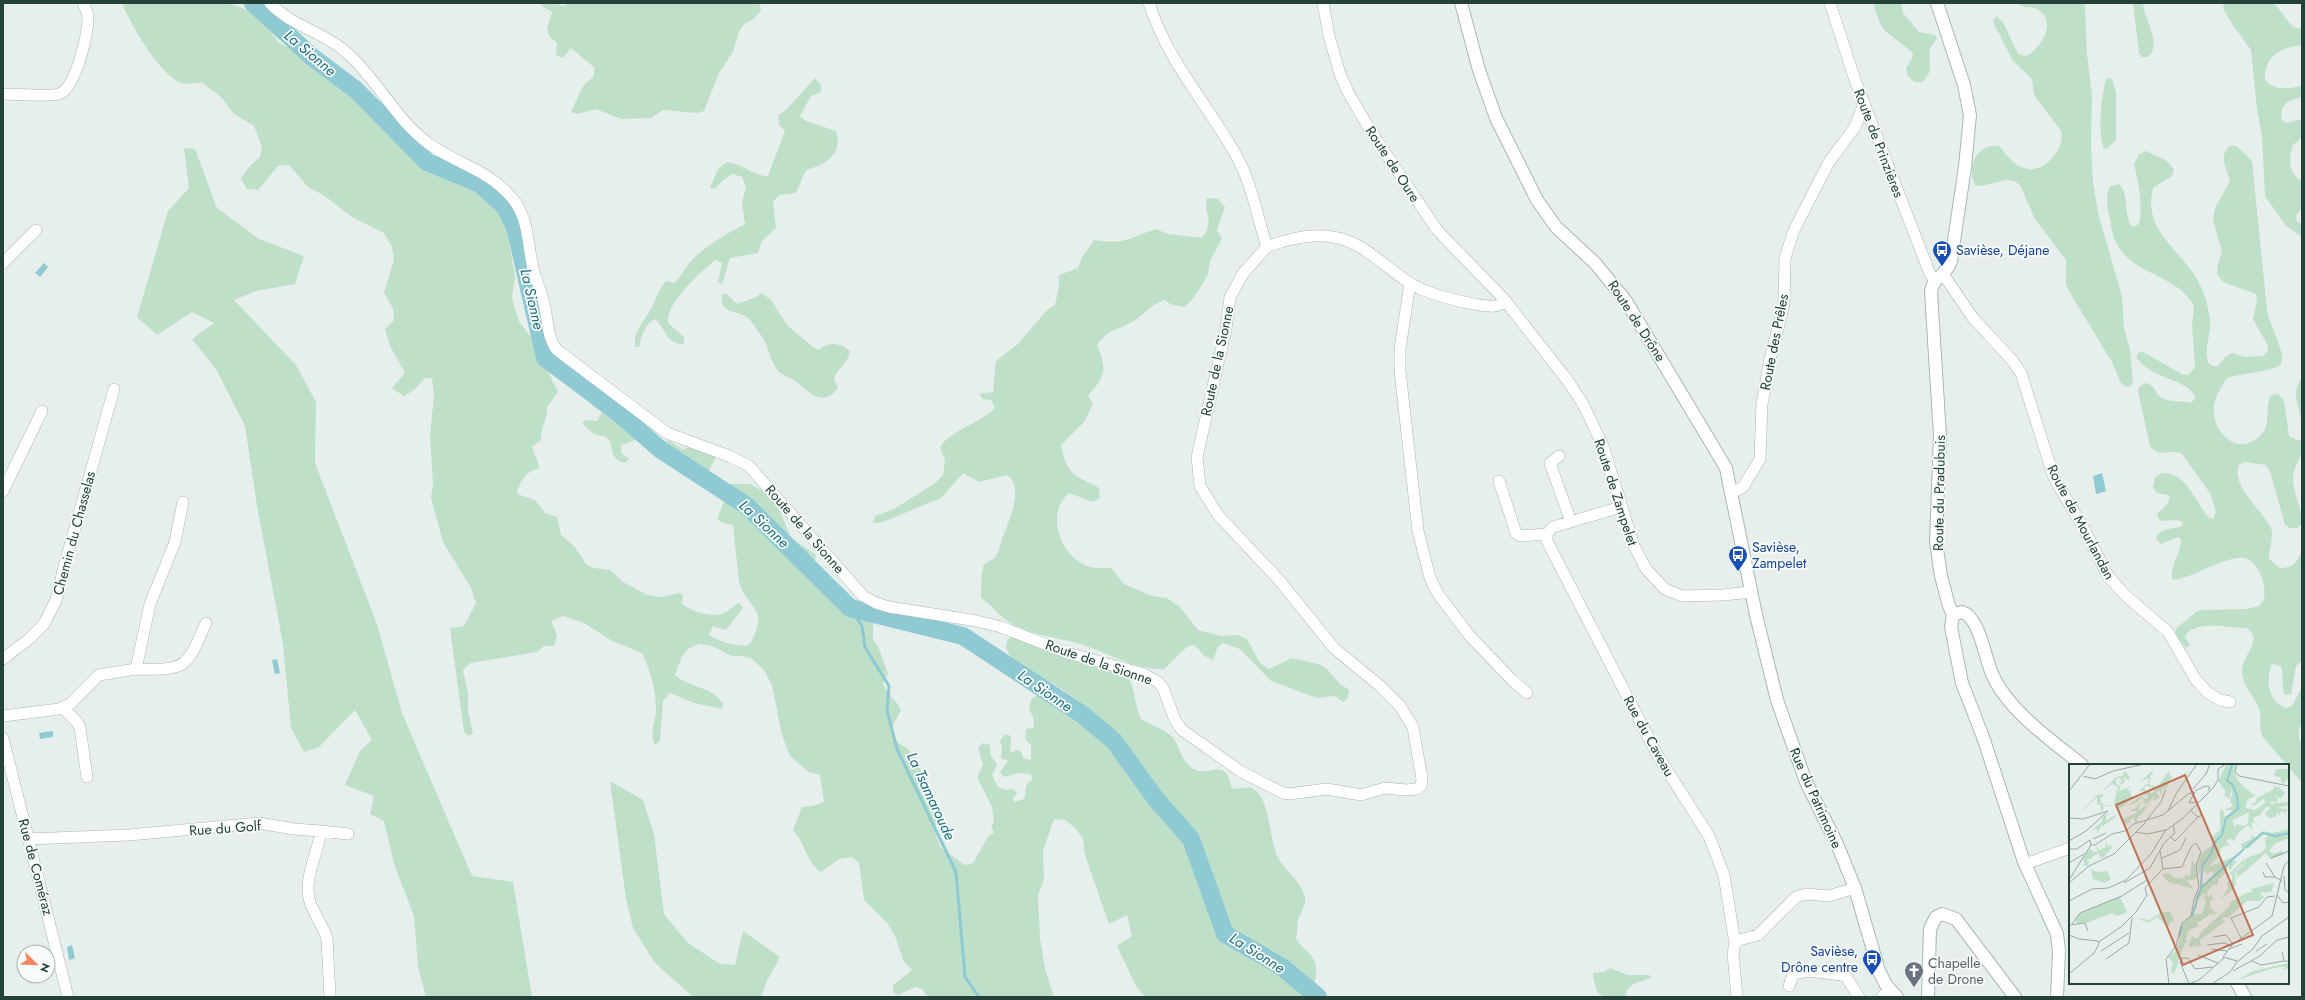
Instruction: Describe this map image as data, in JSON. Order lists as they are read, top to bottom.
{
  "streets": {
    "street": [
      "Route de Prinzières",
      "Route de Oure",
      "Route de Drône",
      "Route des Prêles",
      "Route de la Sionne",
      "Route de Zampelet",
      "Route du Pradubuis",
      "Route de Mourlandan",
      "Chemin du Chasselas",
      "Rue du Caveau",
      "Rue du Patrimoine",
      "Rue du Golf",
      "Rue de Coméraz"
    ]
  },
  "crossings": [
    ["Route de Prinzières", "Route des Prêles"],
    ["Route de Prinzières", "Route du Pradubuis"],
    ["Route de Prinzières", "Route de Mourlandan"],
    ["Route de Oure", "Route de Zampelet"],
    ["Route de Drône", "Route des Prêles"],
    ["Route de Drône", "Route de Zampelet"],
    ["Route de Drône", "Rue du Patrimoine"],
    ["Route de Zampelet", "Rue du Patrimoine"],
    ["Route du Pradubuis", "Route de Mourlandan"],
    ["Rue du Golf", "Rue de Coméraz"]
  ],
  "water": ["La Sionne", "La Tsamaroude"],
  "places": {
    "bus stop": ["Savièse, Déjane", "Savièse, Zampelet", "Savièse, Drône centre"],
    "church": ["Chapelle de Drone"]
  },
  "north": "bottom right"
}
